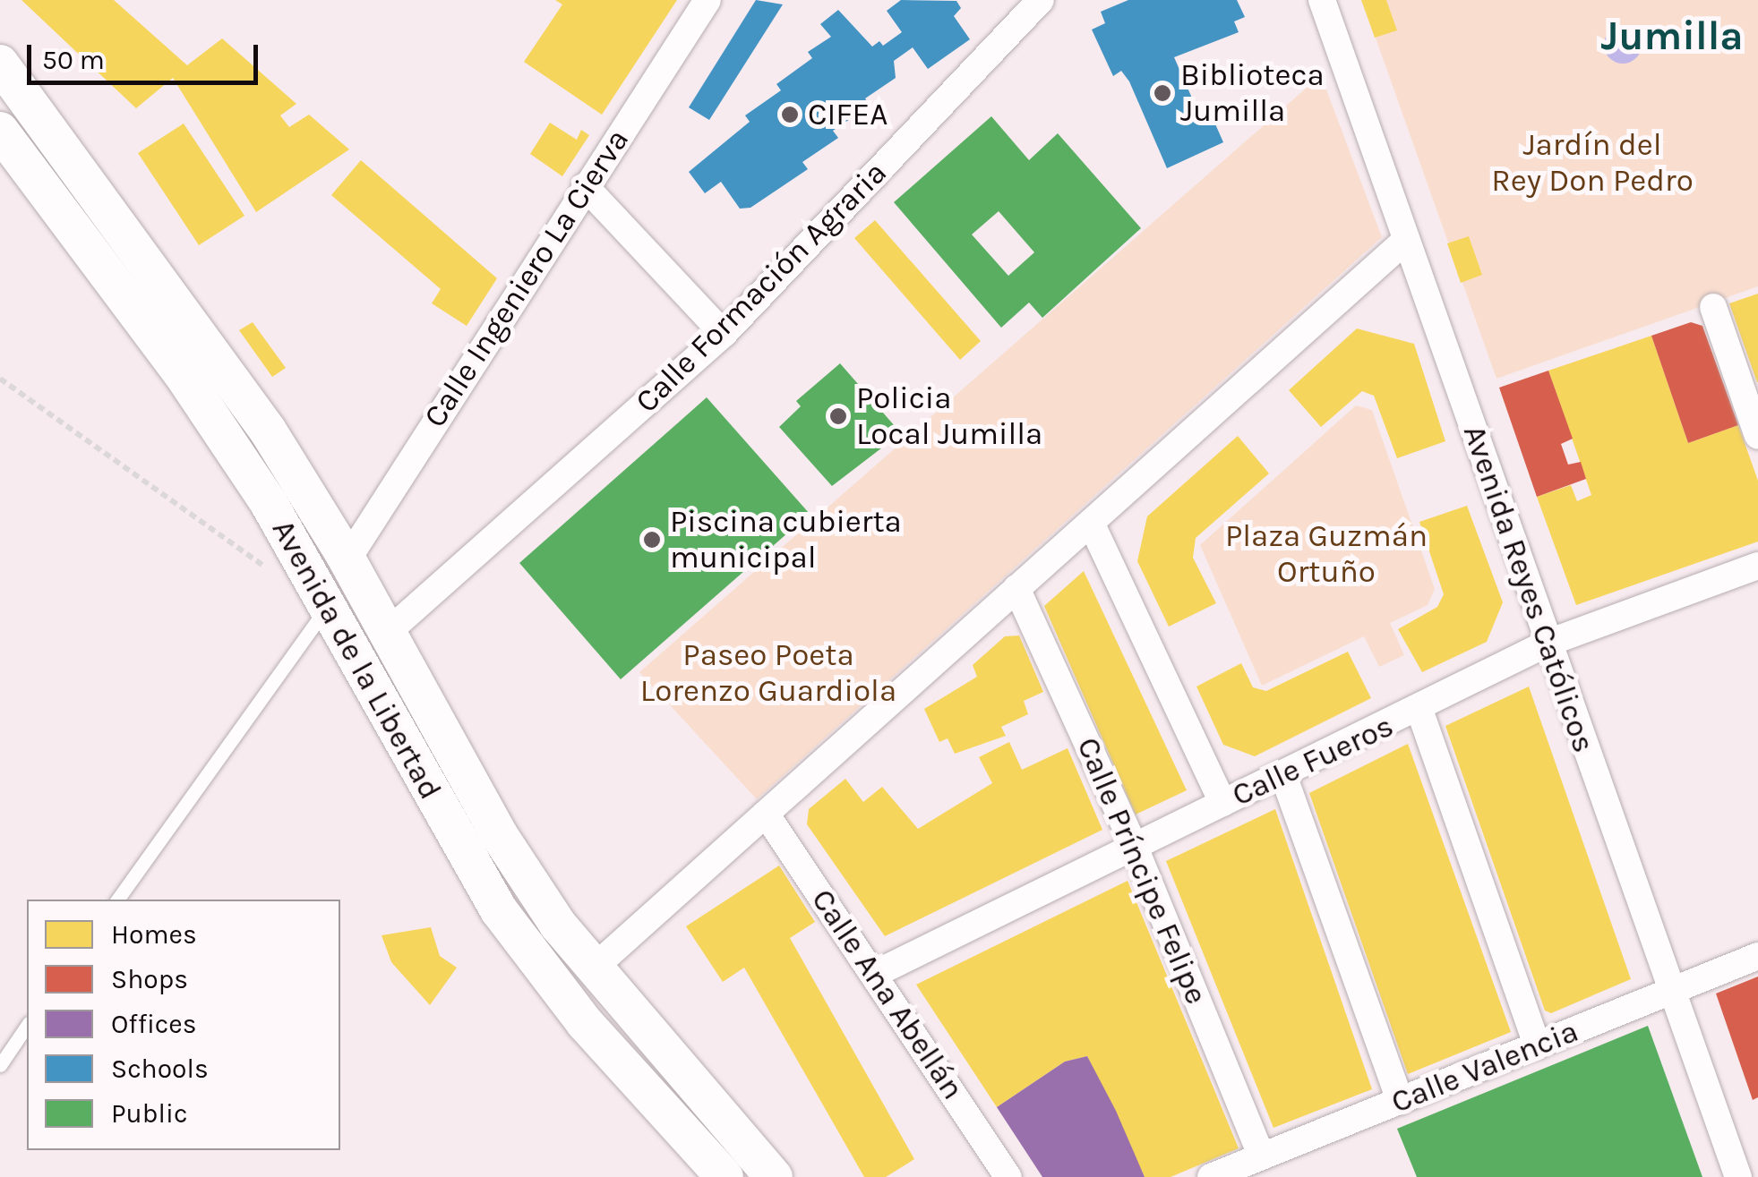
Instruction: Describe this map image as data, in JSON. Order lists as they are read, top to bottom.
{
  "streets": {
    "main road": ["Avenida de la Libertad"],
    "street": [
      "Calle Ingeniero La Cierva",
      "Calle Formación Agraria",
      "Avenida Reyes Católicos",
      "Calle Fueros",
      "Calle Príncipe Felipe",
      "Calle Ana Abellán",
      "Calle Valencia"
    ]
  },
  "crossings": [
    ["Avenida Reyes Católicos", "Calle Fueros"],
    ["Avenida Reyes Católicos", "Calle Valencia"],
    ["Calle Fueros", "Calle Príncipe Felipe"],
    ["Calle Fueros", "Calle Ana Abellán"],
    ["Calle Príncipe Felipe", "Calle Valencia"]
  ],
  "districts": ["Jumilla"],
  "parks": ["Jardín del Rey Don Pedro", "Plaza Guzmán Ortuño", "Paseo Poeta Lorenzo Guardiola"],
  "places": [
    "Biblioteca Jumilla",
    "CIFEA",
    "Policia Local Jumilla",
    "Piscina cubierta municipal"
  ],
  "legend": [
    "Homes",
    "Shops",
    "Offices",
    "Schools",
    "Public"
  ],
  "scale_bar": "50 m"
}
